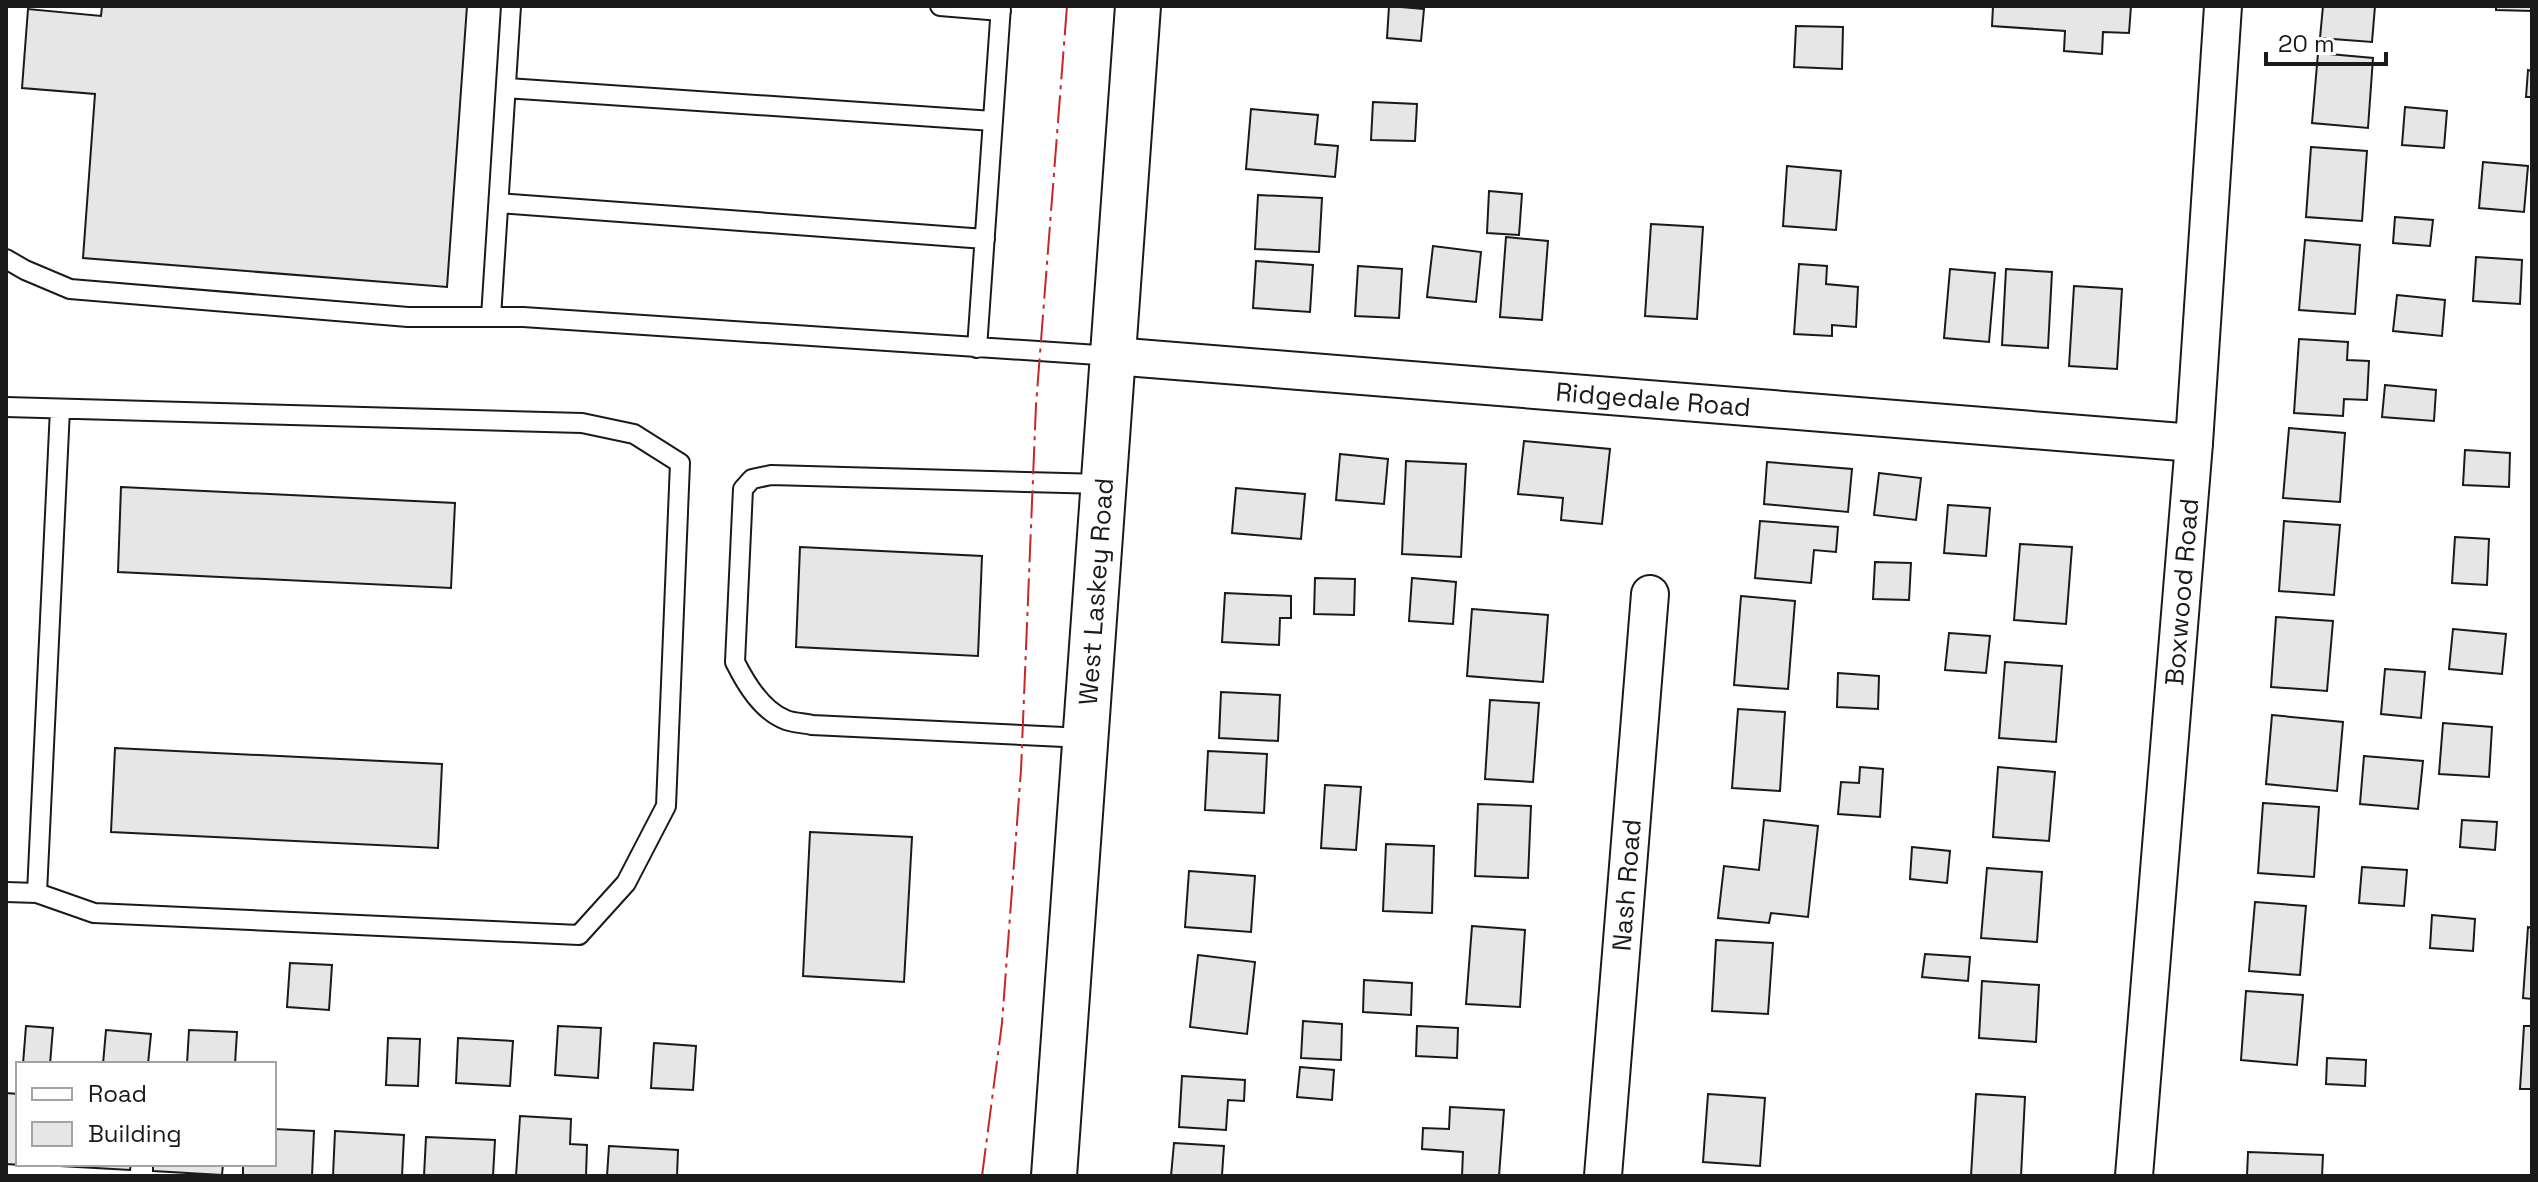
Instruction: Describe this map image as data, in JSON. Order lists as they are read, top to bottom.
{
  "streets": {
    "main road": ["West Laskey Road"],
    "street": ["Ridgedale Road", "Boxwood Road", "Nash Road"]
  },
  "crossings": [
    ["Ridgedale Road", "West Laskey Road"],
    ["Ridgedale Road", "Boxwood Road"]
  ],
  "legend": ["Road", "Building"],
  "scale_bar": "20 m"
}
